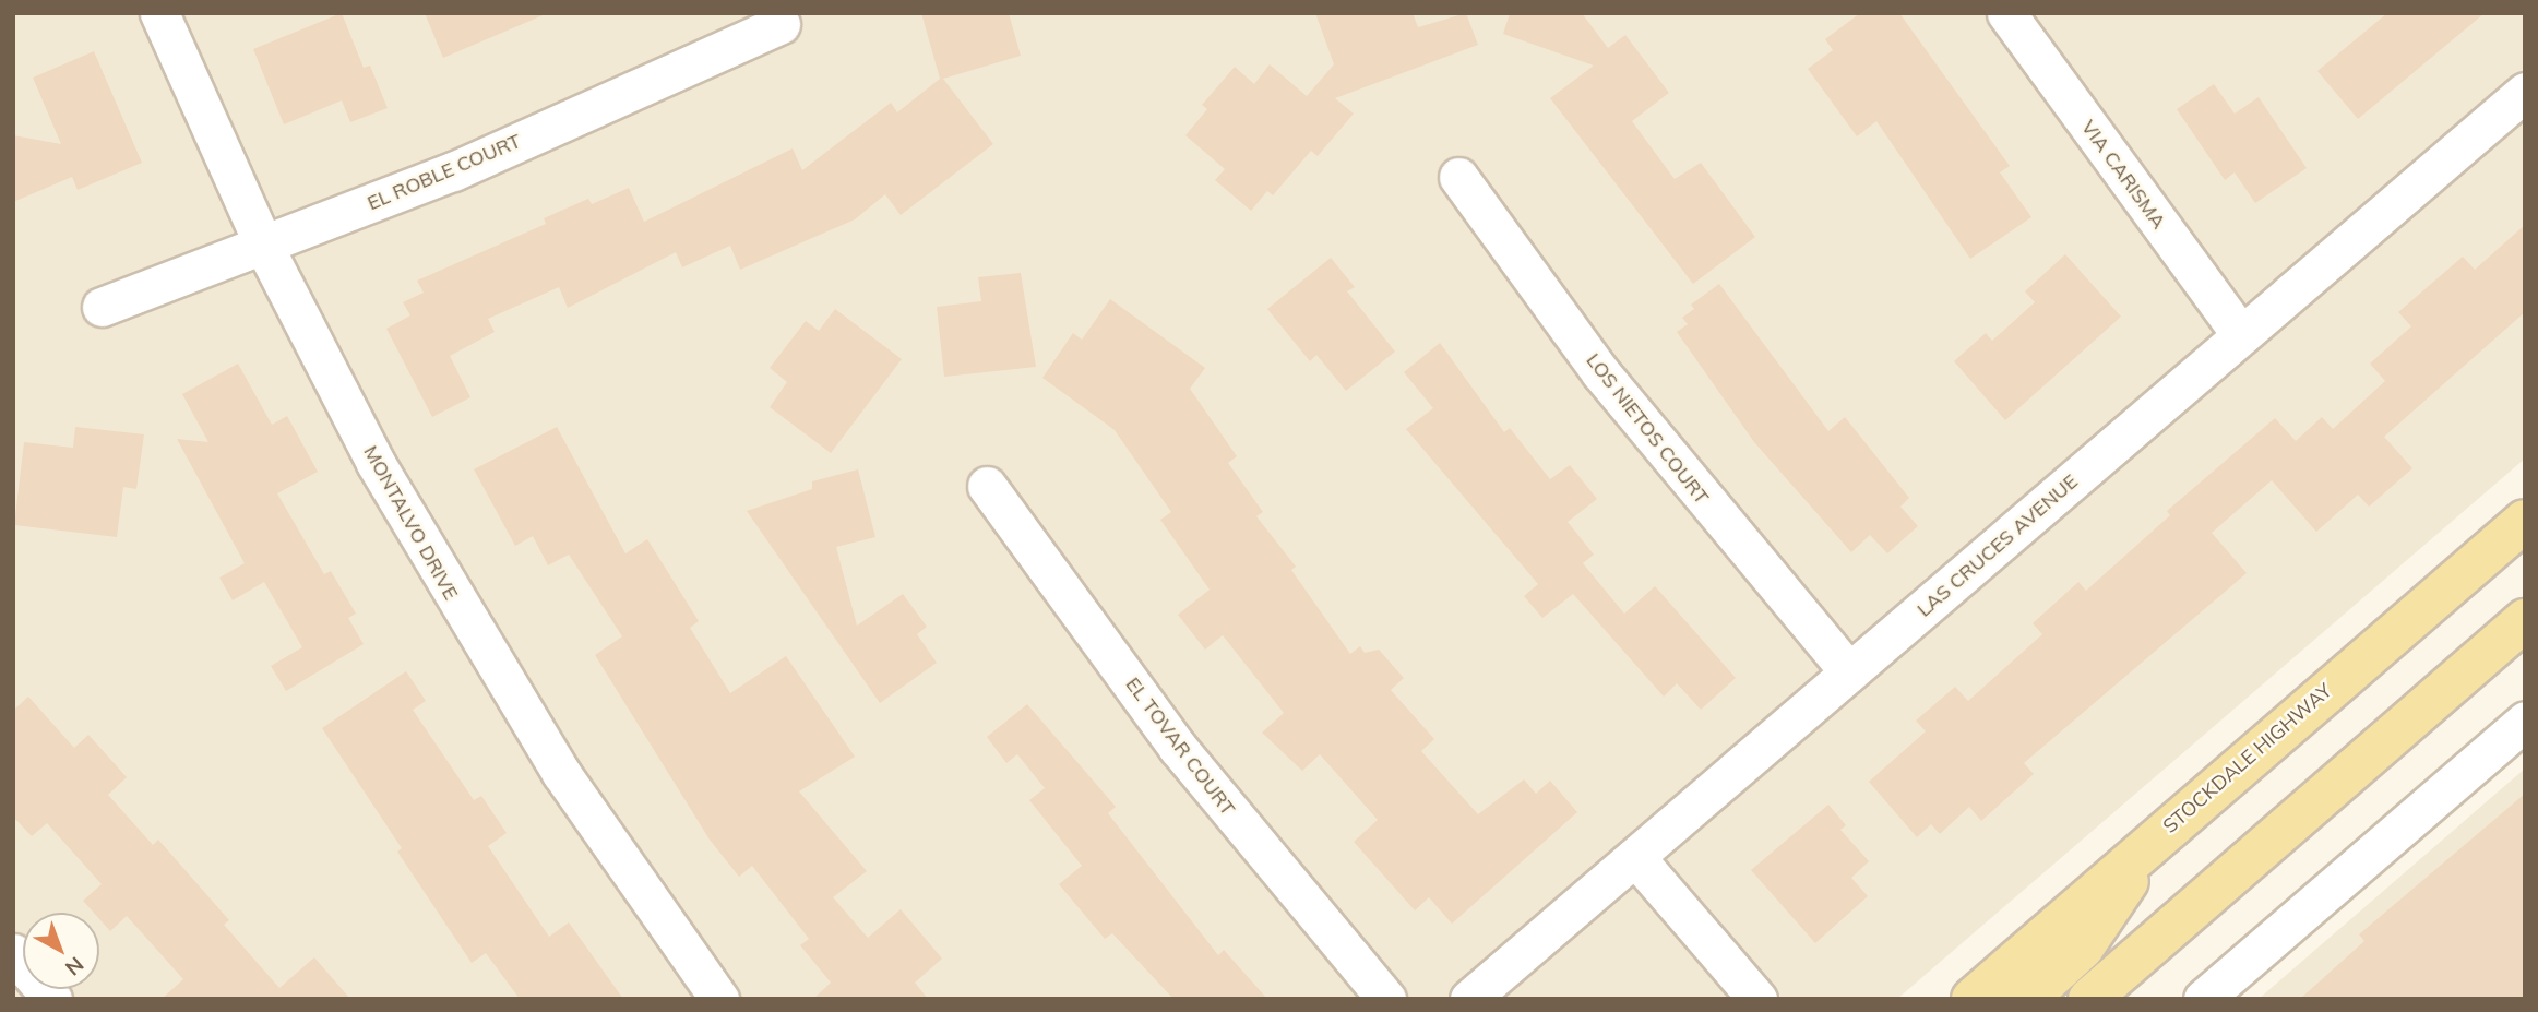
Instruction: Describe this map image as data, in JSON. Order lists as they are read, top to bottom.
{
  "streets": {
    "main road": ["STOCKDALE HIGHWAY"],
    "street": [
      "EL ROBLE COURT",
      "VIA CARISMA",
      "LOS NIETOS COURT",
      "MONTALVO DRIVE",
      "LAS CRUCES AVENUE",
      "EL TOVAR COURT"
    ]
  },
  "crossings": [
    ["EL ROBLE COURT", "MONTALVO DRIVE"],
    ["VIA CARISMA", "LAS CRUCES AVENUE"],
    ["LOS NIETOS COURT", "LAS CRUCES AVENUE"]
  ],
  "north": "bottom right"
}
